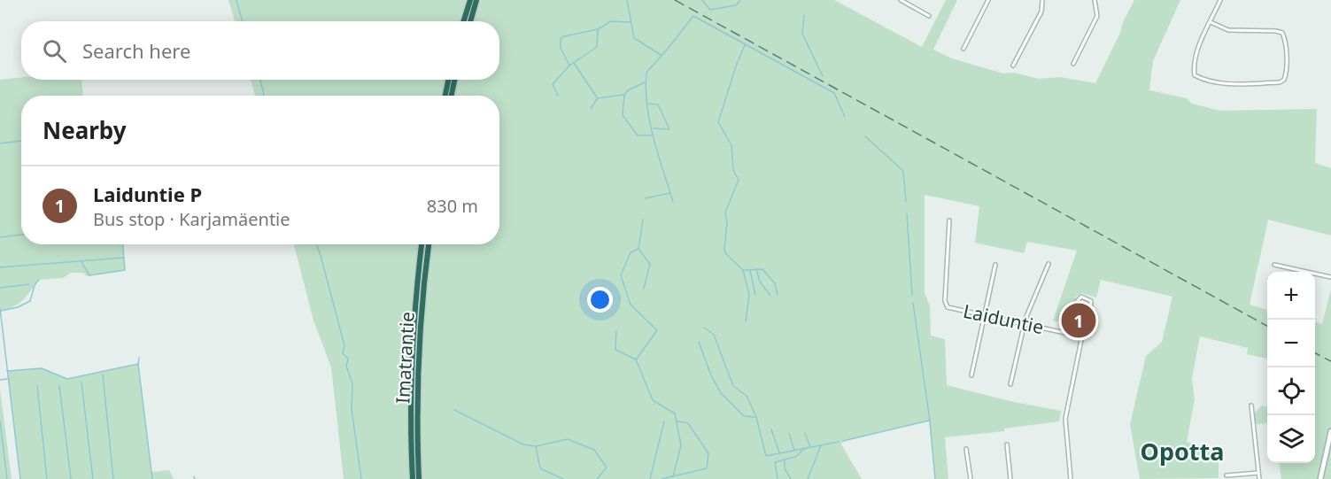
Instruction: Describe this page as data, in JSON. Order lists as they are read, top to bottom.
{
  "streets": {
    "highway": ["Imatrantie"],
    "street": ["Laiduntie"]
  },
  "districts": ["Opotta"],
  "page": {
    "search": "Search here",
    "heading": "Nearby",
    "list": [
      {
        "mark": "1",
        "name": "Laiduntie P",
        "note": "Bus stop · Karjamäentie",
        "value": "830 m"
      }
    ],
    "map_buttons": ["+", "−"],
    "pins": "1"
  }
}
